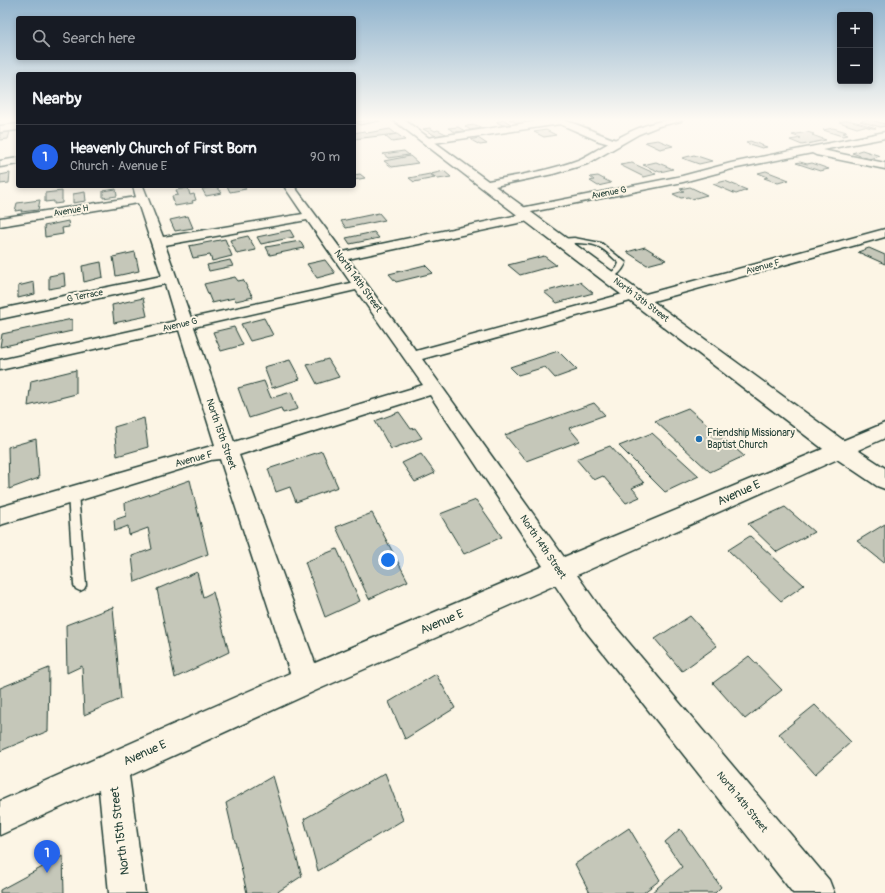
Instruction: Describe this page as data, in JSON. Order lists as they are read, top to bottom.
{
  "streets": {
    "street": [
      "Avenue G",
      "Avenue H",
      "Avenue F",
      "North 14th Street",
      "G Terrace",
      "North 13th Street",
      "North 15th Street",
      "Avenue E"
    ]
  },
  "crossings": [
    ["Avenue G", "North 14th Street"],
    ["Avenue G", "North 13th Street"],
    ["Avenue G", "North 15th Street"],
    ["Avenue H", "North 15th Street"],
    ["Avenue F", "North 14th Street"],
    ["Avenue F", "North 13th Street"],
    ["Avenue F", "North 15th Street"],
    ["North 14th Street", "Avenue E"],
    ["G Terrace", "North 15th Street"],
    ["North 13th Street", "Avenue E"],
    ["North 15th Street", "Avenue E"]
  ],
  "places": ["Friendship Missionary Baptist Church"],
  "page": {
    "map_buttons": ["+", "−"],
    "search": "Search here",
    "heading": "Nearby",
    "list": [
      {
        "mark": "1",
        "name": "Heavenly Church of First Born",
        "note": "Church · Avenue E",
        "value": "90 m"
      }
    ],
    "pins": "1"
  }
}
